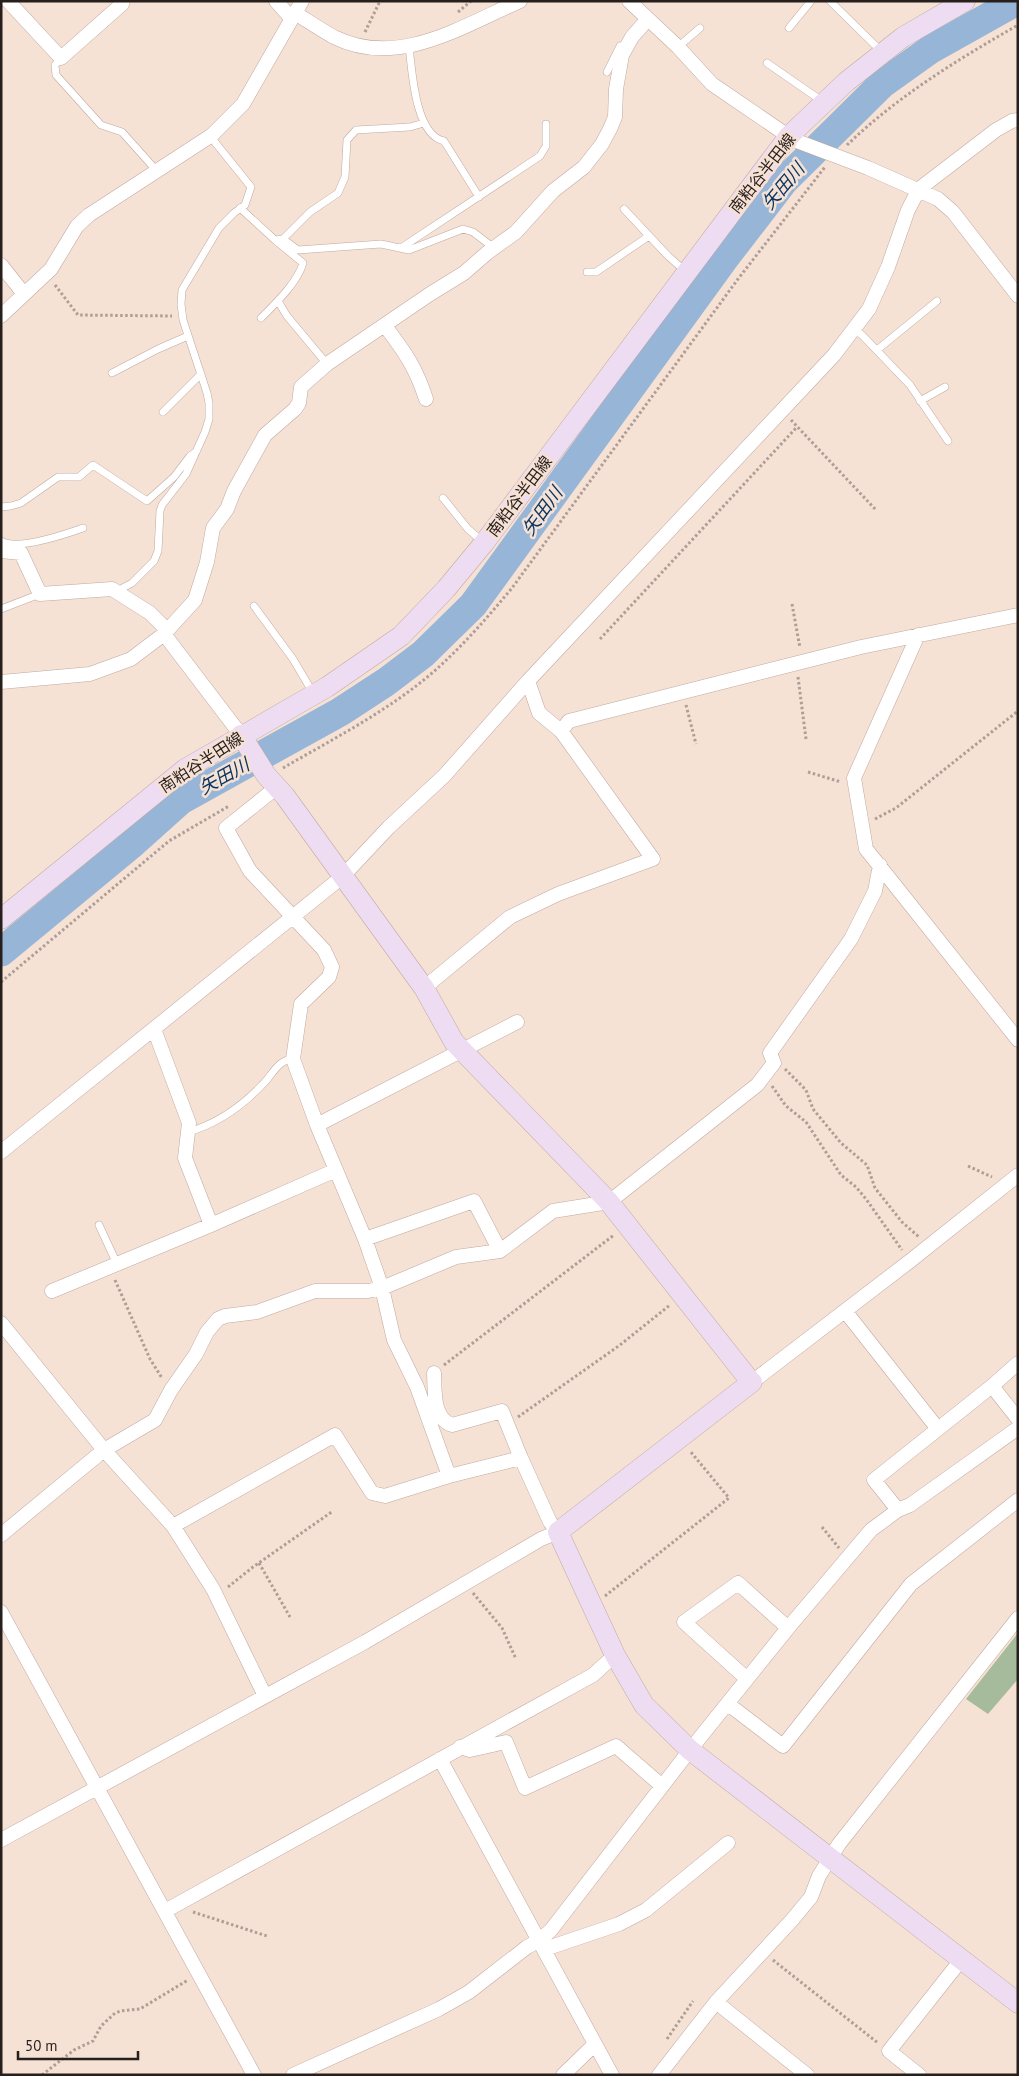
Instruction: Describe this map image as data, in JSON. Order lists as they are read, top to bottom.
{
  "streets": {
    "street": ["南粕谷半田線"]
  },
  "water": ["矢田川"],
  "scale_bar": "50 m"
}
